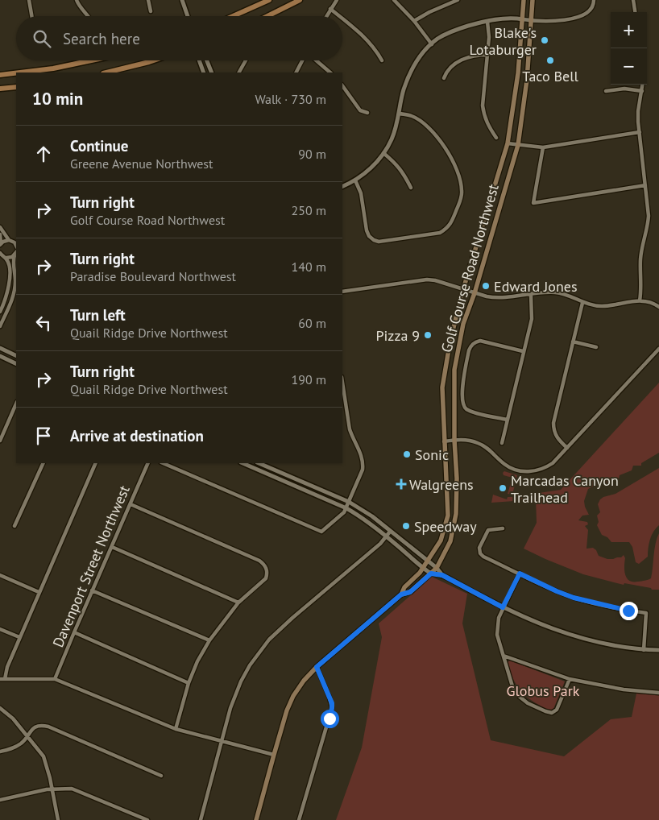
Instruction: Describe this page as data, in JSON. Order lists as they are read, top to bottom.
{
  "streets": {
    "main road": ["Golf Course Road Northwest"],
    "street": ["Davenport Street Northwest"]
  },
  "parks": ["Globus Park"],
  "places": {
    "other": [
      "Blake's Lotaburger",
      "Taco Bell",
      "Edward Jones",
      "Pizza 9",
      "Sonic",
      "Marcadas Canyon Trailhead",
      "Speedway"
    ],
    "health": ["Walgreens"]
  },
  "page": {
    "map_buttons": ["+", "−"],
    "search": "Search here",
    "heading": ["10 min", "Walk · 730 m"],
    "list": [
      ["Continue", "Greene Avenue Northwest", "90 m"],
      ["Turn right", "Golf Course Road Northwest", "250 m"],
      ["Turn right", "Paradise Boulevard Northwest", "140 m"],
      ["Turn left", "Quail Ridge Drive Northwest", "60 m"],
      ["Turn right", "Quail Ridge Drive Northwest", "190 m"],
      "Arrive at destination"
    ]
  }
}
